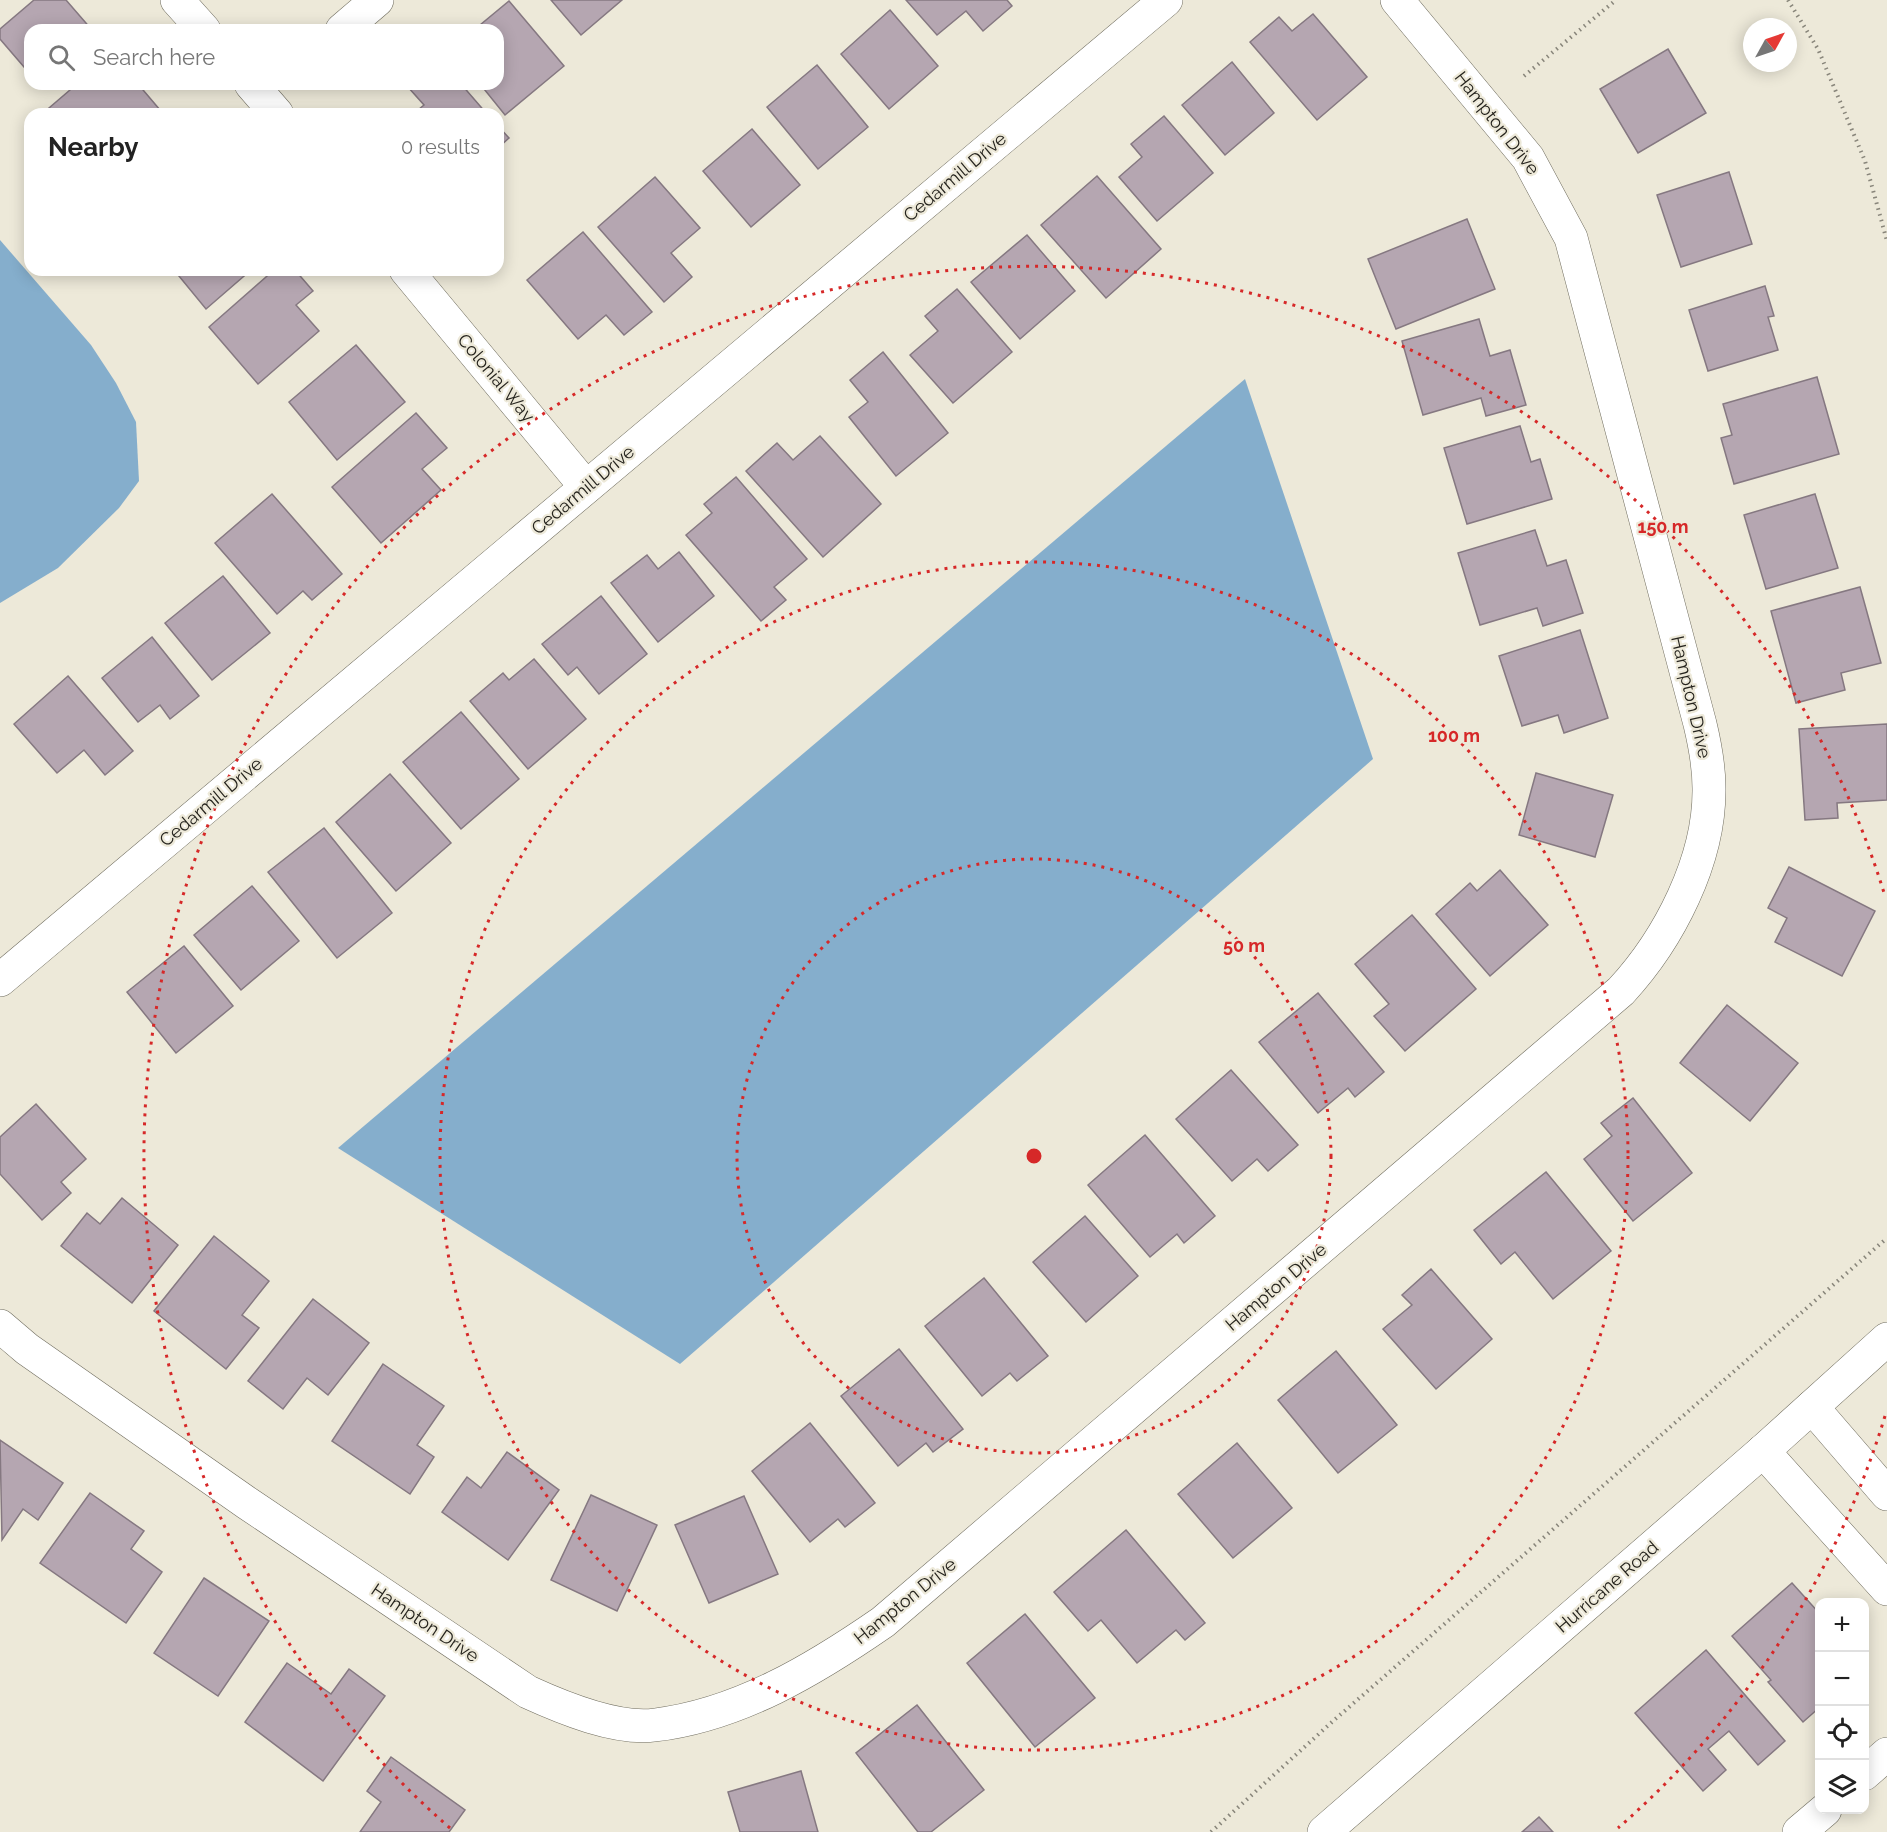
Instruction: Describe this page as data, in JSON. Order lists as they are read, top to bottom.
{
  "streets": {
    "street": [
      "Hampton Drive",
      "Cedarmill Drive",
      "Colonial Way",
      "Hurricane Road"
    ]
  },
  "crossings": [
    ["Cedarmill Drive", "Colonial Way"]
  ],
  "north": "top right",
  "page": {
    "search": "Search here",
    "heading": ["Nearby", "0 results"],
    "map_buttons": ["+", "−"]
  },
  "rings": ["150 m", "100 m", "50 m"]
}
